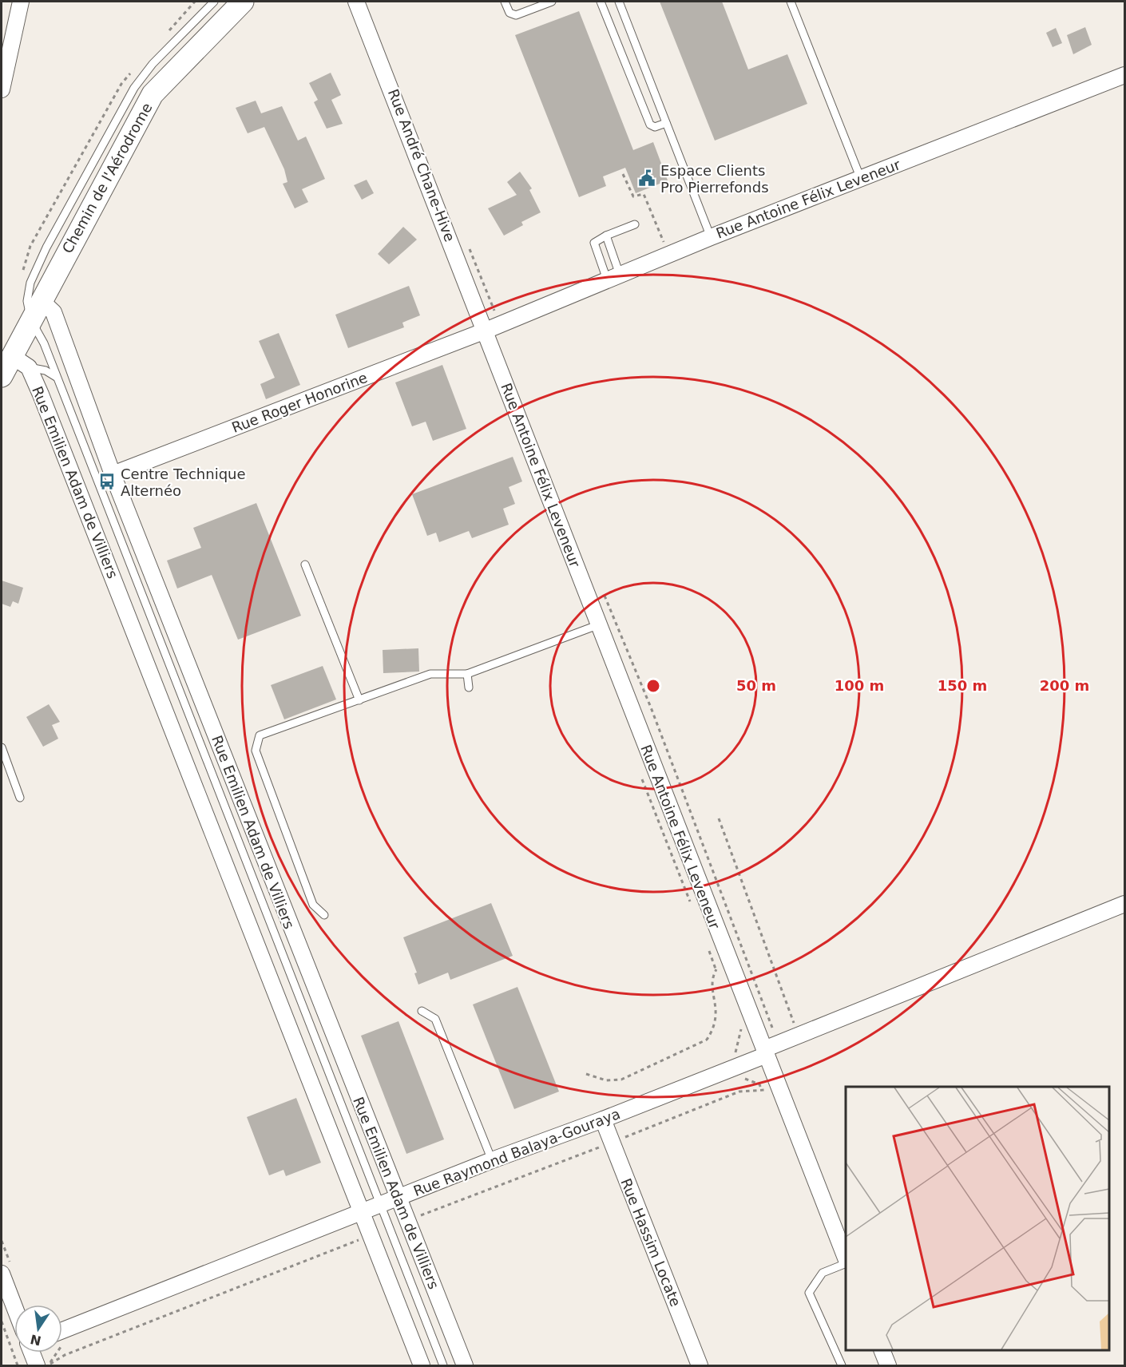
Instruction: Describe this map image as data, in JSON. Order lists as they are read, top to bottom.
{
  "streets": {
    "main road": ["Chemin de l'Aérodrome"],
    "street": [
      "Rue André Chane-Hive",
      "Rue Antoine Félix Leveneur",
      "Rue Roger Honorine",
      "Rue Emilien Adam de Villiers",
      "Rue Raymond Balaya-Gouraya",
      "Rue Hassim Locate"
    ]
  },
  "crossings": [
    ["Rue André Chane-Hive", "Rue Antoine Félix Leveneur"],
    ["Rue André Chane-Hive", "Rue Roger Honorine"],
    ["Chemin de l'Aérodrome", "Rue Emilien Adam de Villiers"],
    ["Rue Antoine Félix Leveneur", "Rue Roger Honorine"],
    ["Rue Antoine Félix Leveneur", "Rue Raymond Balaya-Gouraya"],
    ["Rue Roger Honorine", "Rue Emilien Adam de Villiers"],
    ["Rue Emilien Adam de Villiers", "Rue Raymond Balaya-Gouraya"],
    ["Rue Raymond Balaya-Gouraya", "Rue Hassim Locate"]
  ],
  "places": {
    "public building": ["Espace Clients Pro Pierrefonds"],
    "bus stop": ["Centre Technique Alternéo"]
  },
  "north": "bottom",
  "rings": [
    "50 m",
    "100 m",
    "150 m",
    "200 m"
  ]
}
